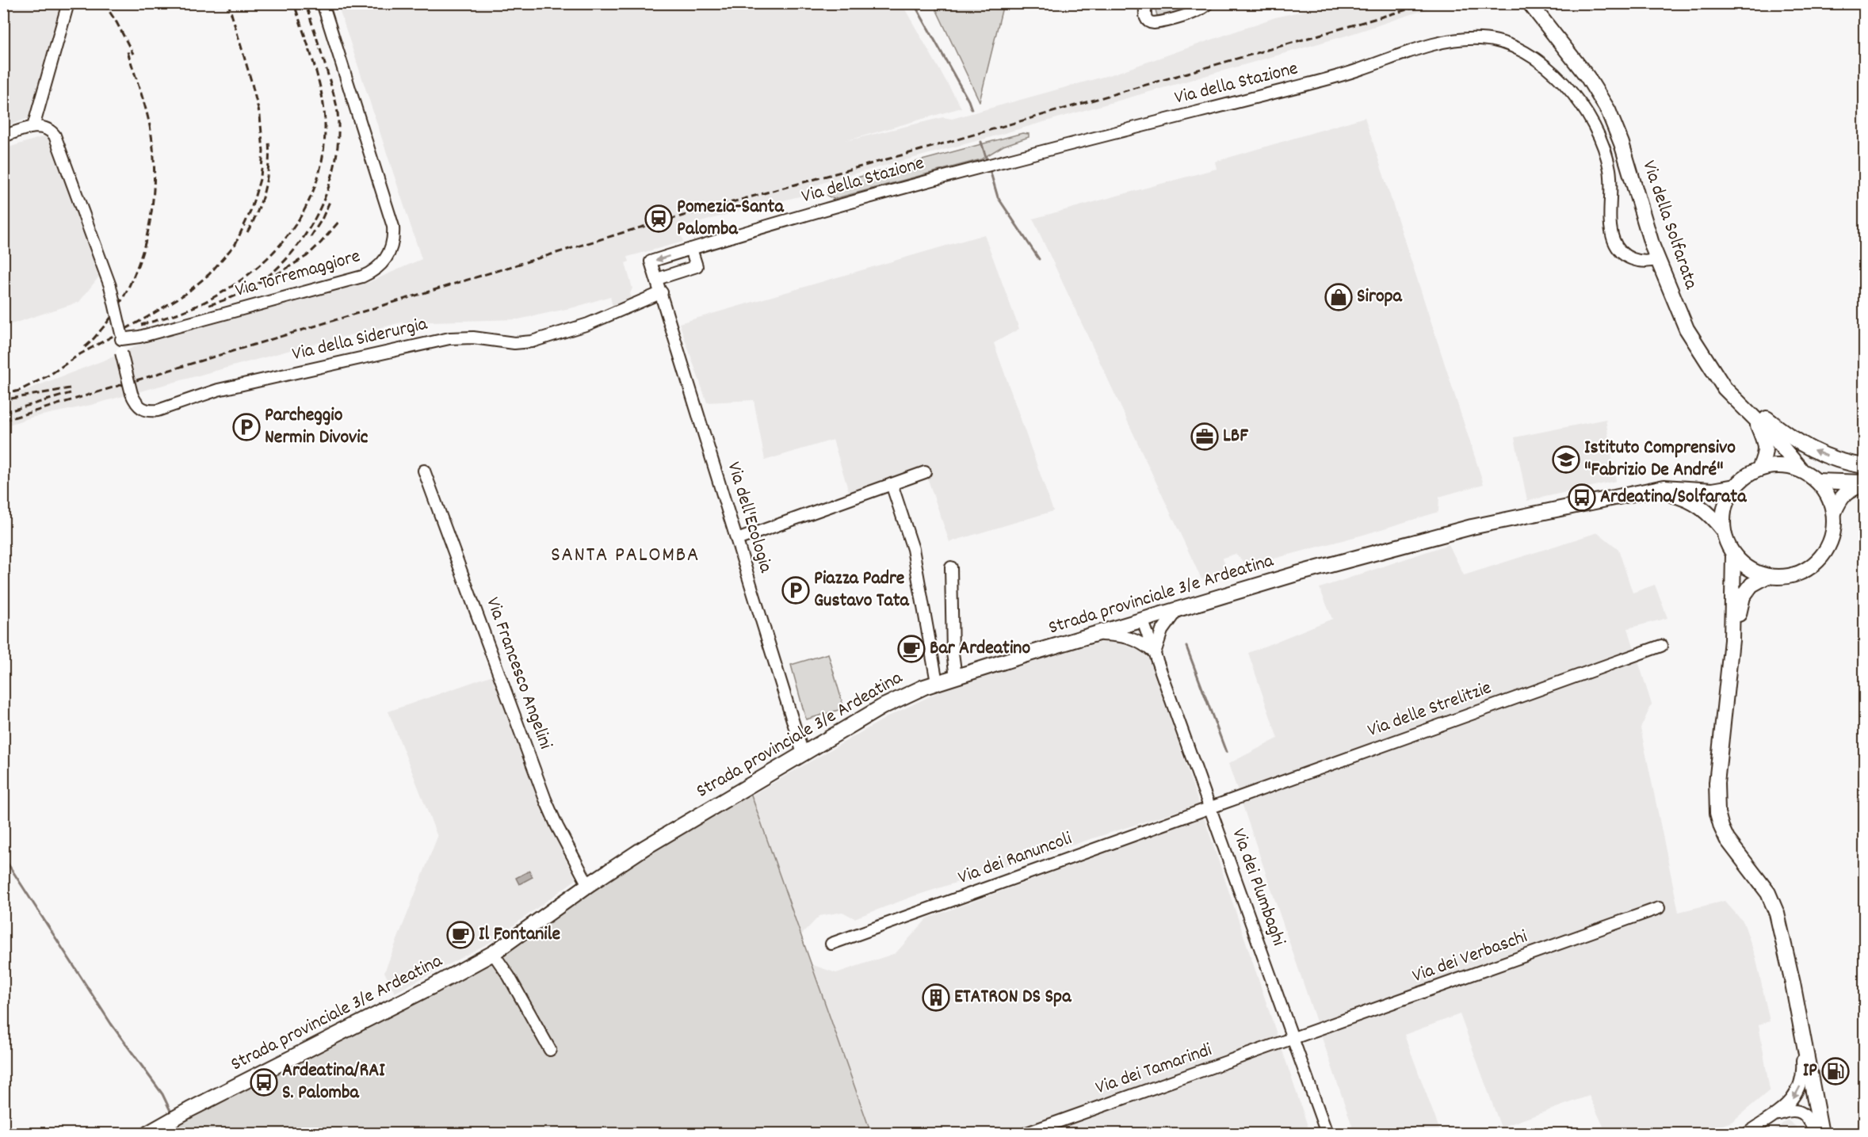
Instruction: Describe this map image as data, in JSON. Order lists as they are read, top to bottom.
{
  "streets": {
    "main road": ["Via della Solfarata", "Strada provinciale 3/e Ardeatina"],
    "street": [
      "Via della Stazione",
      "Via Torremaggiore",
      "Via della Siderurgia",
      "Via dell'Ecologia",
      "Via Francesco Angelini",
      "Via delle Strelitzie",
      "Via dei Ranuncoli",
      "Via dei Plumbaghi",
      "Via dei Verbaschi",
      "Via dei Tamarindi"
    ]
  },
  "crossings": [
    ["Via della Stazione", "Via della Solfarata"],
    ["Via della Solfarata", "Strada provinciale 3/e Ardeatina"],
    ["Via Torremaggiore", "Via della Siderurgia"],
    ["Via della Siderurgia", "Via dell'Ecologia"],
    ["Via dell'Ecologia", "Strada provinciale 3/e Ardeatina"],
    ["Strada provinciale 3/e Ardeatina", "Via Francesco Angelini"],
    ["Strada provinciale 3/e Ardeatina", "Via dei Plumbaghi"],
    ["Via delle Strelitzie", "Via dei Ranuncoli"],
    ["Via delle Strelitzie", "Via dei Plumbaghi"],
    ["Via dei Ranuncoli", "Via dei Plumbaghi"],
    ["Via dei Plumbaghi", "Via dei Verbaschi"],
    ["Via dei Plumbaghi", "Via dei Tamarindi"],
    ["Via dei Verbaschi", "Via dei Tamarindi"]
  ],
  "districts": ["SANTA PALOMBA"],
  "places": {
    "station": ["Pomezia-Santa Palomba"],
    "shop": ["Siropa"],
    "parking": ["Parcheggio Nermin Divovic", "Piazza Padre Gustavo Tata"],
    "office": ["LBF"],
    "school or university": ["Istituto Comprensivo \"Fabrizio De André\""],
    "bus stop": ["Ardeatina/Solfarata", "Ardeatina/RAI S. Palomba"],
    "cafe": ["Bar Ardeatino", "Il Fontanile"],
    "building": ["ETATRON DS Spa"],
    "fuel station": ["IP"]
  }
}
